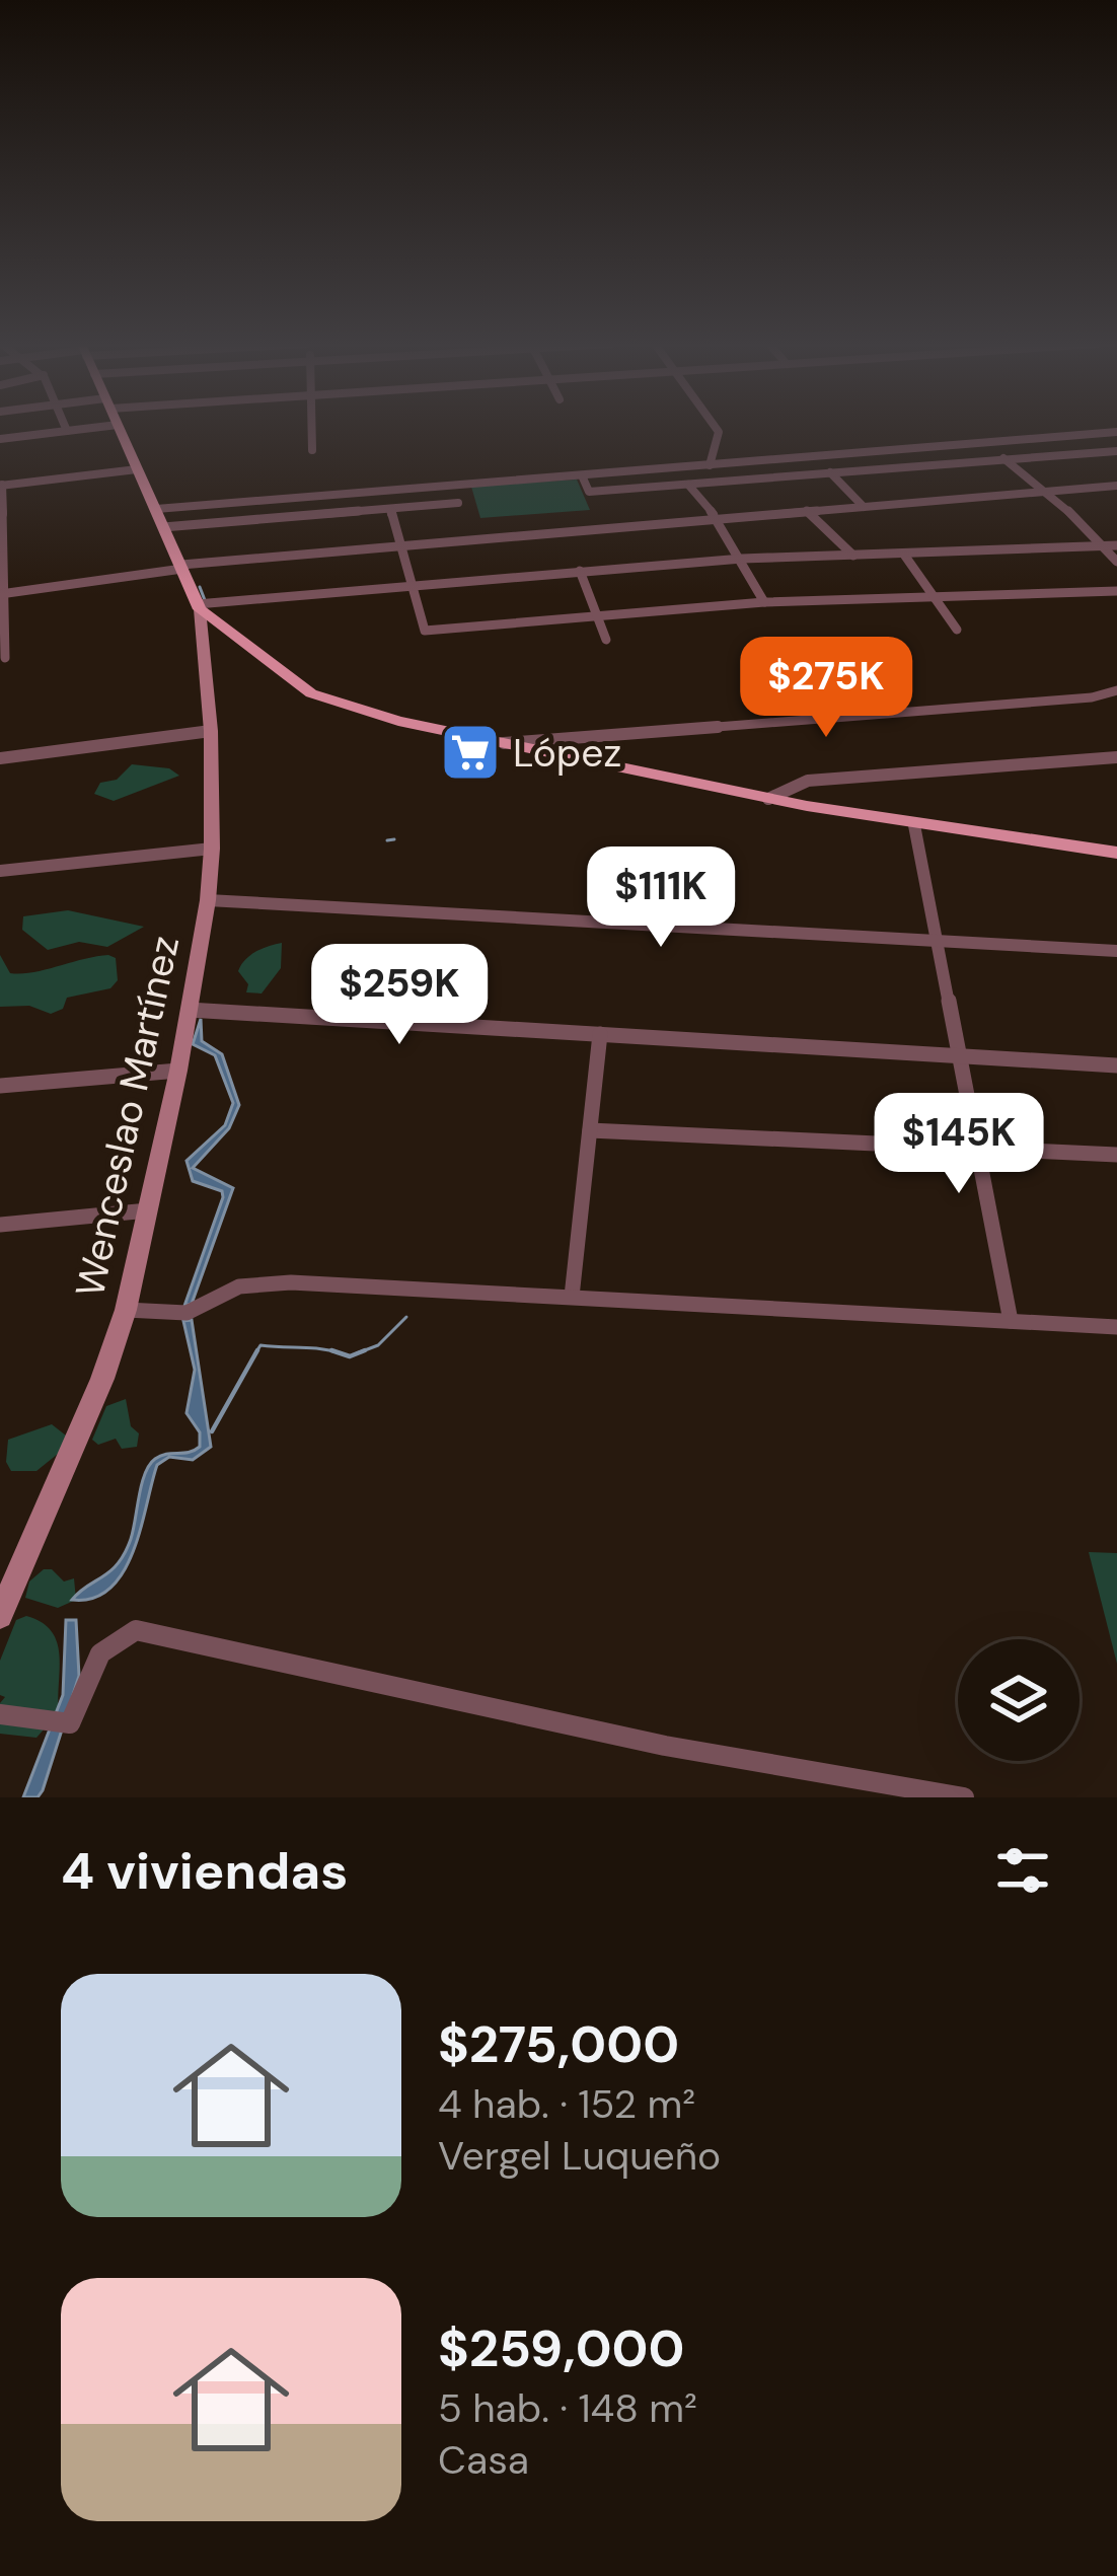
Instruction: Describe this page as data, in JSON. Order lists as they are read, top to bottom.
{
  "streets": {
    "main road": ["Wenceslao Martínez"]
  },
  "places": {
    "supermarket": ["López"]
  },
  "page": {
    "price": [
      "$275K",
      "$111K",
      "$259K",
      "$145K"
    ],
    "heading": "4 viviendas",
    "list": [
      {
        "name": "$275,000",
        "note": "4 hab. · 152 m² · Vergel Luqueño"
      },
      {
        "name": "$259,000",
        "note": "5 hab. · 148 m² · Casa"
      }
    ]
  }
}
